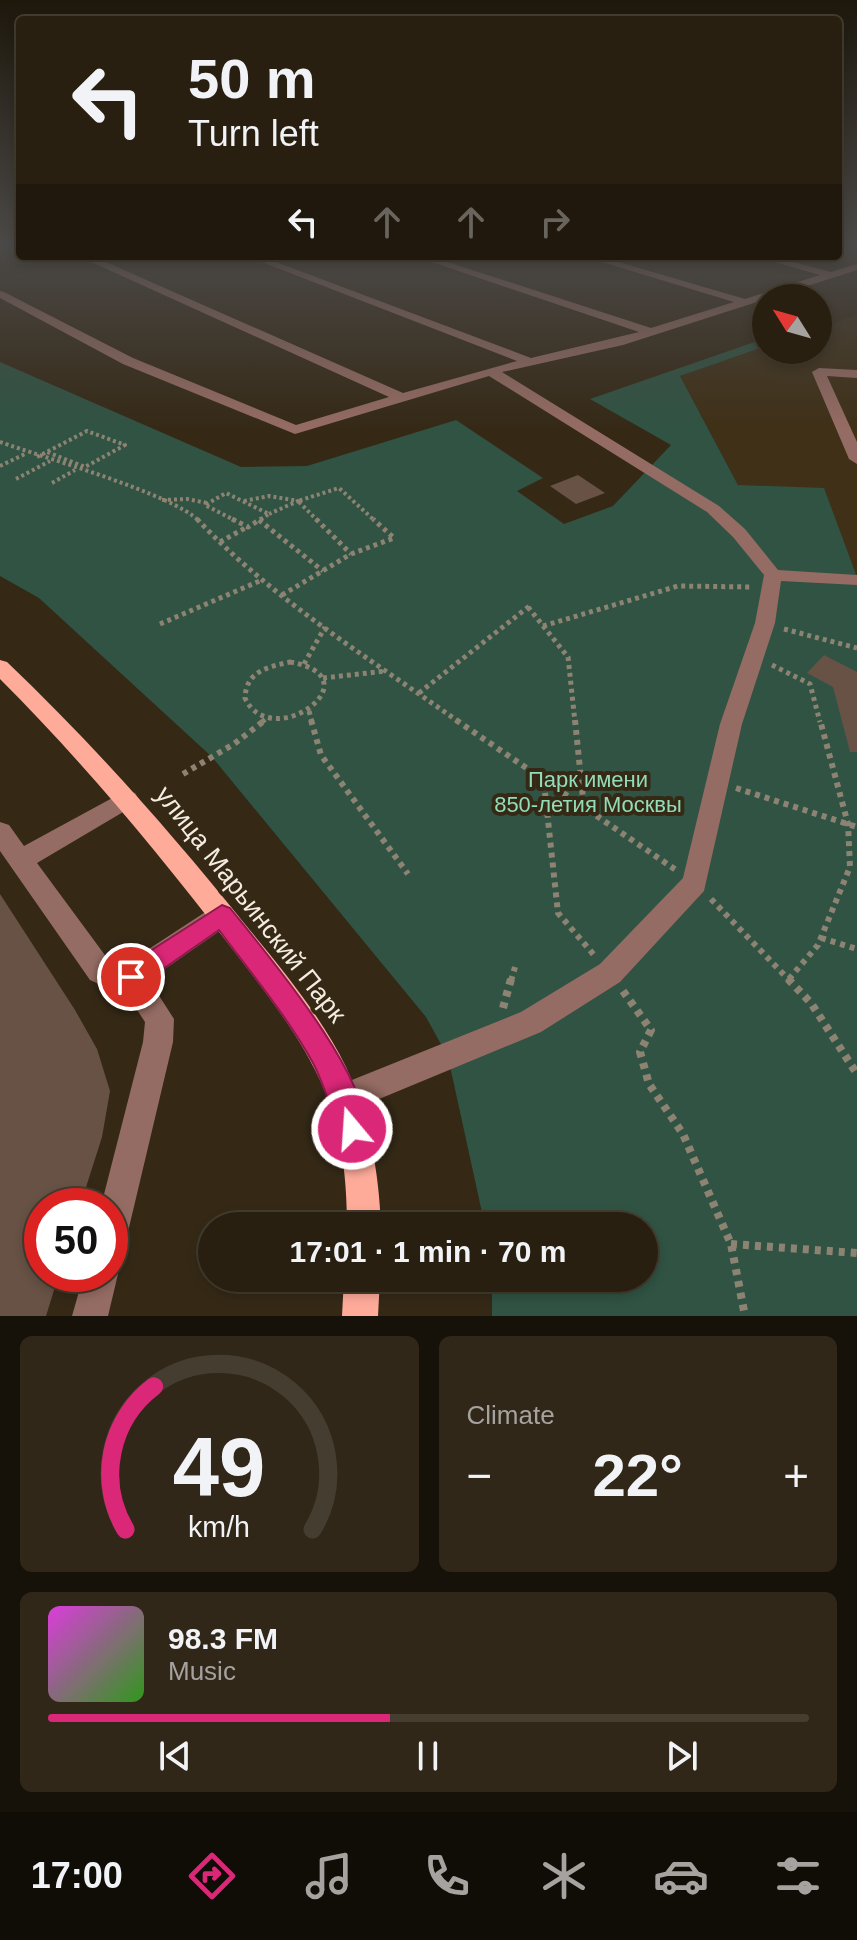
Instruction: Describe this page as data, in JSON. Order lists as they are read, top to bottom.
{
  "streets": {
    "main road": ["улица Марьинский Парк"]
  },
  "parks": ["Парк имени 850-летия Москвы"],
  "north": "top left",
  "page": {
    "turn": ["50 m", "Turn left"],
    "limit": "50",
    "trip": "17:01 · 1 min · 70 m",
    "tile": "Climate",
    "heat": ["−", "22°", "+"],
    "song": ["98.3 FM", "Music"],
    "tabs": "17:00",
    "gauge": ["49", "km/h"]
  }
}
